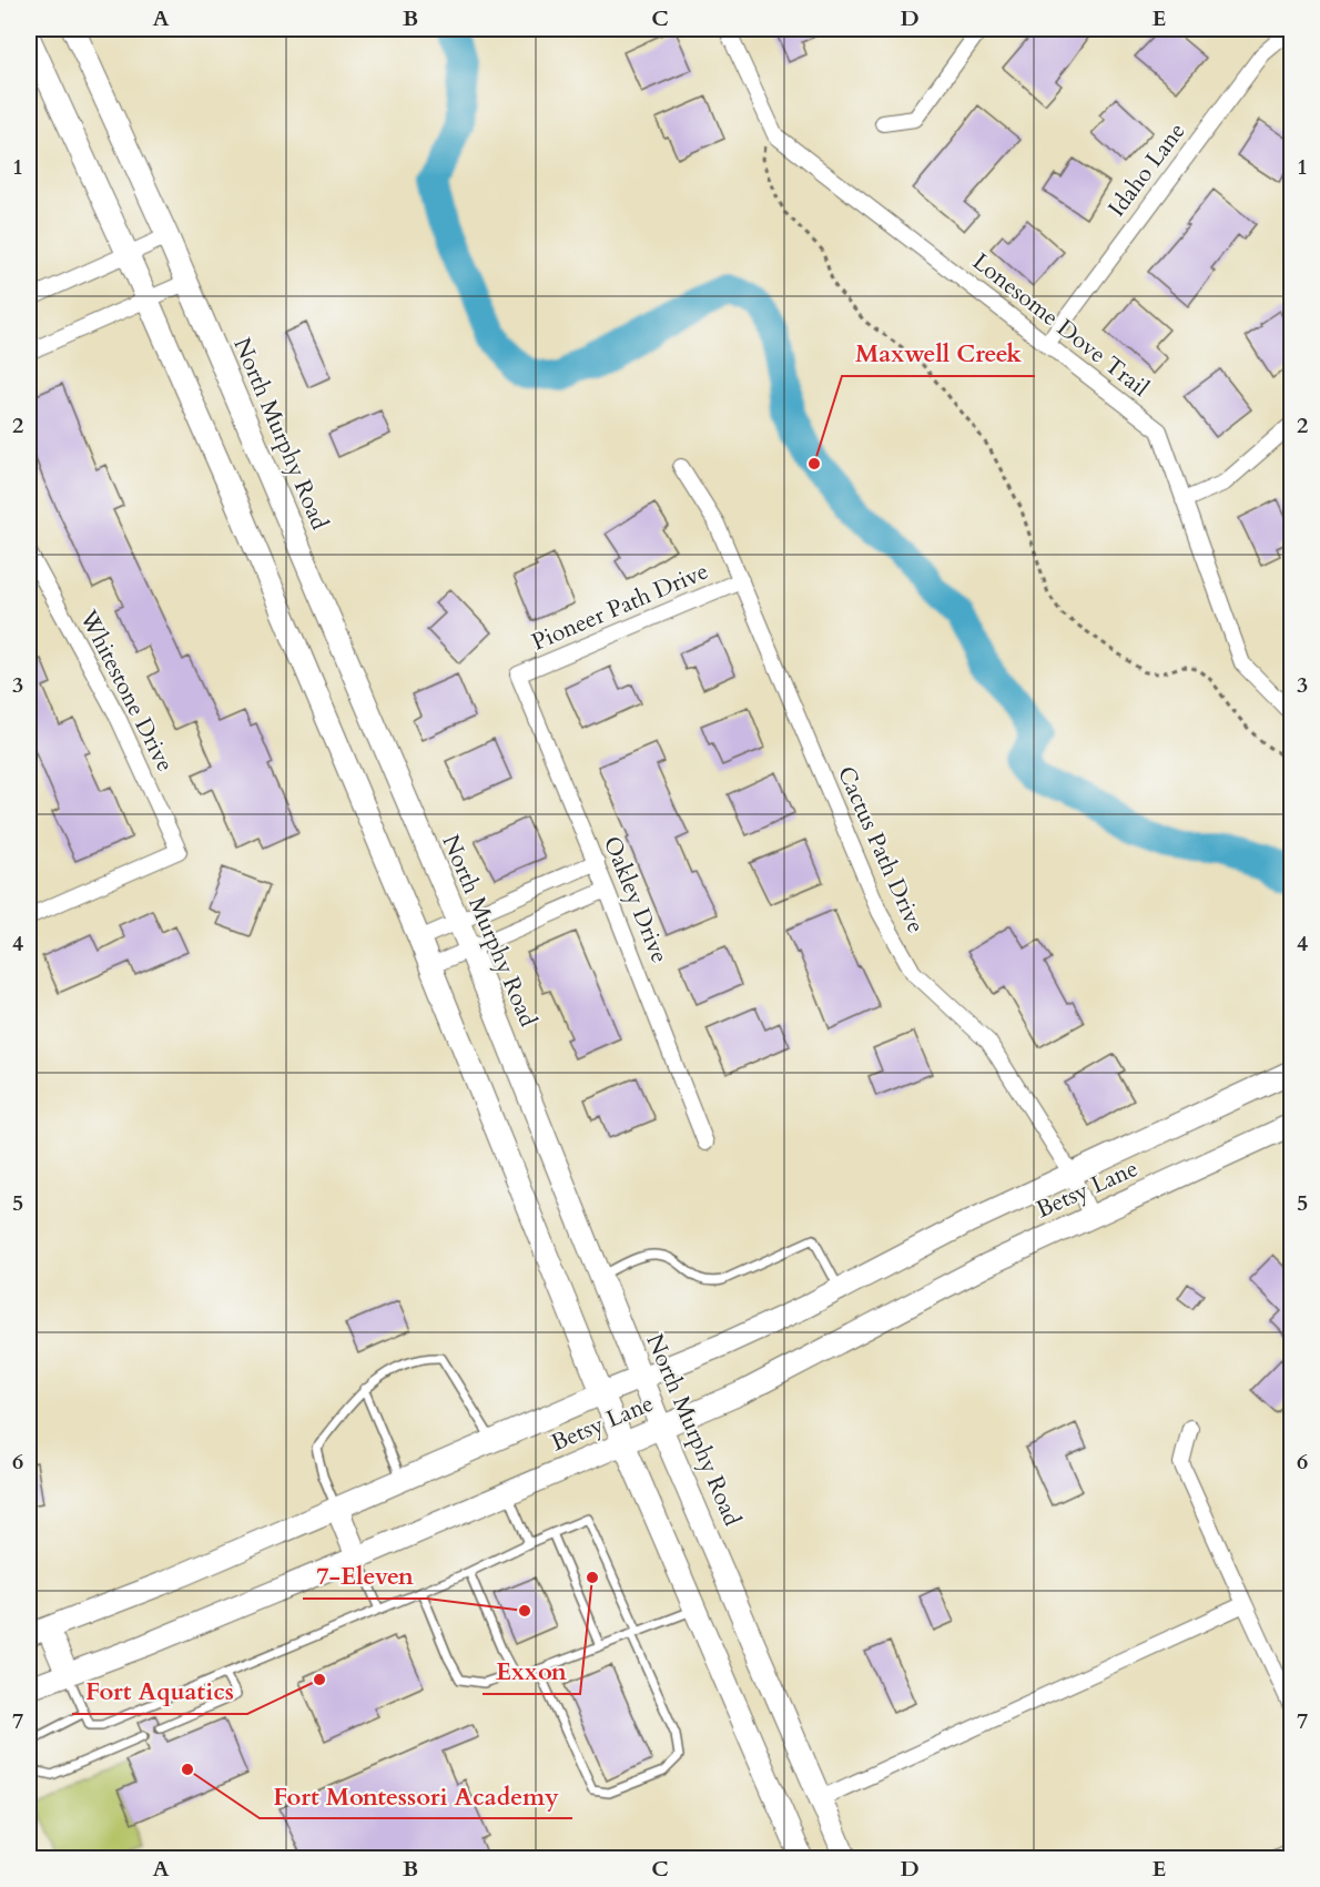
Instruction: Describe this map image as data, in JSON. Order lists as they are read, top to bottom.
{
  "streets": {
    "main road": ["North Murphy Road", "Betsy Lane"],
    "street": [
      "Idaho Lane",
      "Lonesome Dove Trail",
      "Pioneer Path Drive",
      "Whitestone Drive",
      "Cactus Path Drive",
      "Oakley Drive"
    ]
  },
  "crossings": [
    ["Idaho Lane", "Lonesome Dove Trail"],
    ["North Murphy Road", "Betsy Lane"],
    ["Pioneer Path Drive", "Cactus Path Drive"],
    ["Pioneer Path Drive", "Oakley Drive"],
    ["Cactus Path Drive", "Betsy Lane"]
  ],
  "places": [
    "Maxwell Creek",
    "Exxon",
    "7-Eleven",
    "Fort Aquatics",
    "Fort Montessori Academy"
  ],
  "grid": {
    "columns": [
      "A",
      "B",
      "C",
      "D",
      "E"
    ],
    "rows": [
      "1",
      "2",
      "3",
      "4",
      "5",
      "6",
      "7"
    ]
  }
}
